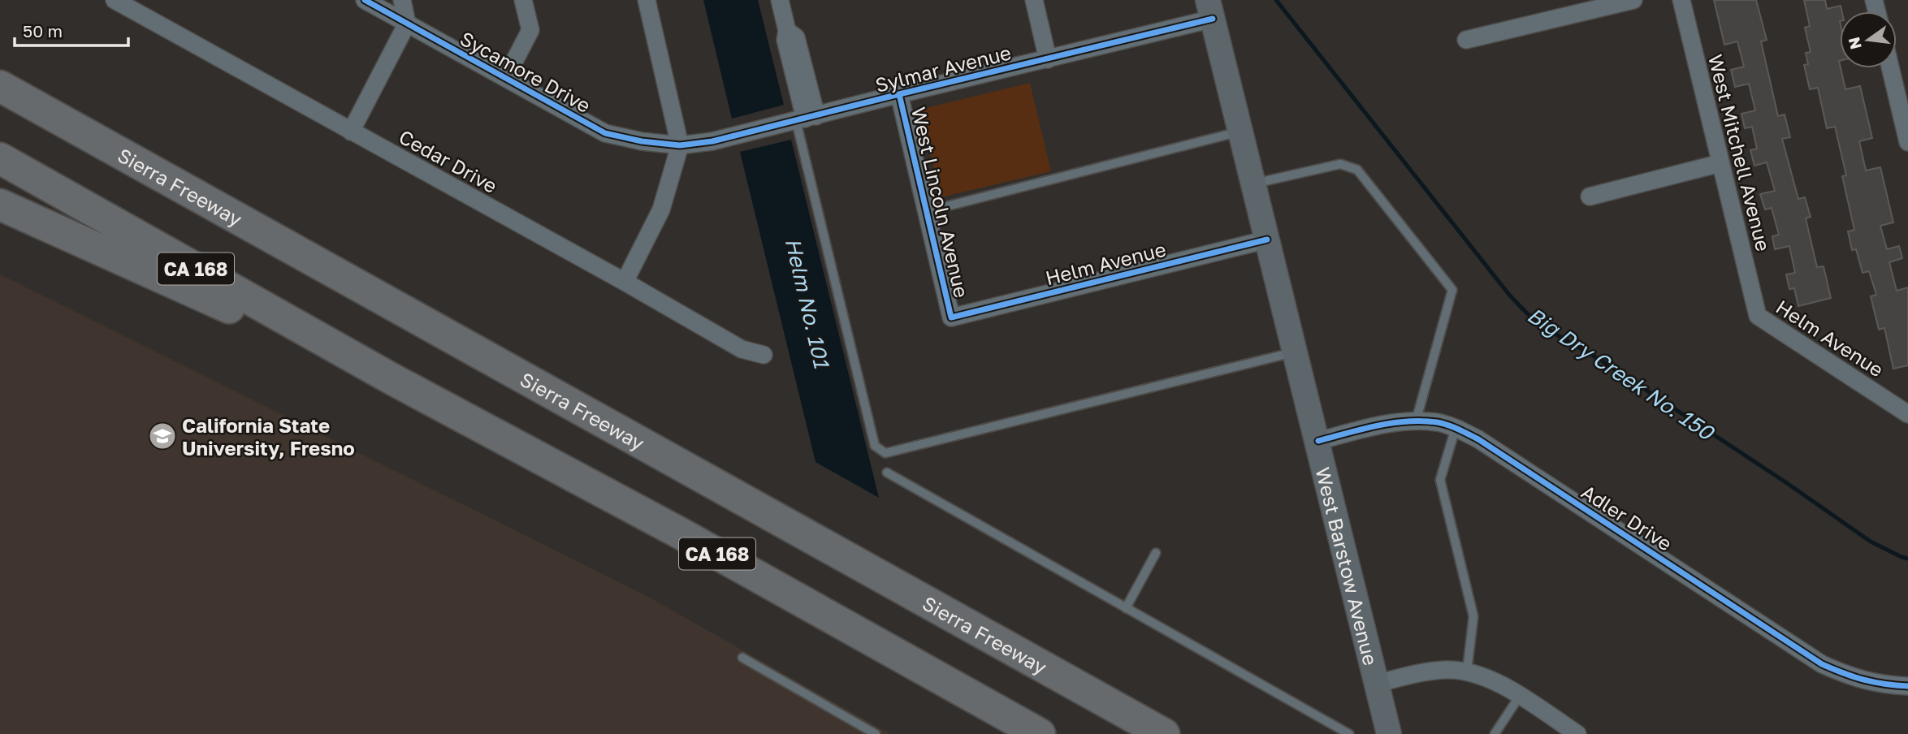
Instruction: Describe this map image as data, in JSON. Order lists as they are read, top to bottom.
{
  "streets": {
    "highway": ["Sierra Freeway", "CA 168"],
    "main road": ["West Barstow Avenue"],
    "street": [
      "Sylmar Avenue",
      "Sycamore Drive",
      "West Mitchell Avenue",
      "Cedar Drive",
      "West Lincoln Avenue",
      "Helm Avenue",
      "Adler Drive"
    ]
  },
  "crossings": [
    ["Sylmar Avenue", "Sycamore Drive"],
    ["Sylmar Avenue", "West Lincoln Avenue"],
    ["Sylmar Avenue", "West Barstow Avenue"],
    ["West Mitchell Avenue", "Helm Avenue"],
    ["West Lincoln Avenue", "Helm Avenue"],
    ["Helm Avenue", "West Barstow Avenue"],
    ["Adler Drive", "West Barstow Avenue"]
  ],
  "water": ["Helm No. 101", "Big Dry Creek No. 150"],
  "places": {
    "school or university": ["California State University, Fresno"]
  },
  "scale_bar": "50 m",
  "north": "left"
}
